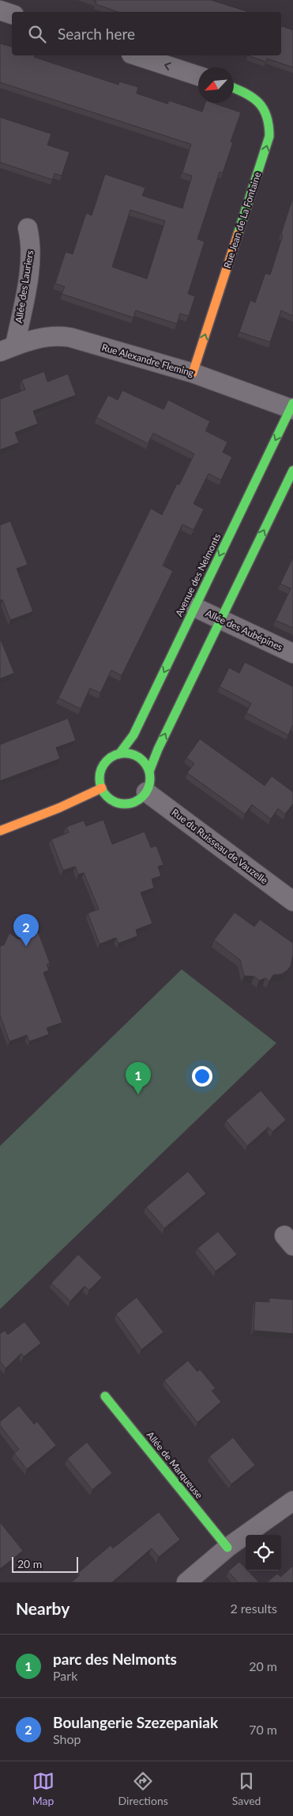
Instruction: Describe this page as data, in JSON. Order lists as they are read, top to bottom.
{
  "streets": {
    "street": [
      "Rue Jean de La Fontaine",
      "Allée des Lauriers",
      "Rue Alexandre Fleming",
      "Avenue des Nelmonts",
      "Allée des Aubépines",
      "Rue du Ruisseau de Vauzelle",
      "Allée de Marqueuse"
    ]
  },
  "crossings": [
    ["Rue Jean de La Fontaine", "Rue Alexandre Fleming"],
    ["Allée des Lauriers", "Rue Alexandre Fleming"],
    ["Rue Alexandre Fleming", "Avenue des Nelmonts"],
    ["Avenue des Nelmonts", "Allée des Aubépines"],
    ["Avenue des Nelmonts", "Rue du Ruisseau de Vauzelle"]
  ],
  "one_way": ["Rue Jean de La Fontaine"],
  "scale_bar": "20 m",
  "north": "bottom left",
  "page": {
    "search": "Search here",
    "pins": ["2", "1"],
    "scale": "20 m",
    "heading": ["Nearby", "2 results"],
    "list": [
      {
        "mark": "1",
        "name": "parc des Nelmonts",
        "note": "Park",
        "value": "20 m"
      },
      {
        "mark": "2",
        "name": "Boulangerie Szezepaniak",
        "note": "Shop",
        "value": "70 m"
      }
    ],
    "nav": ["Map", "Directions", "Saved"]
  }
}
